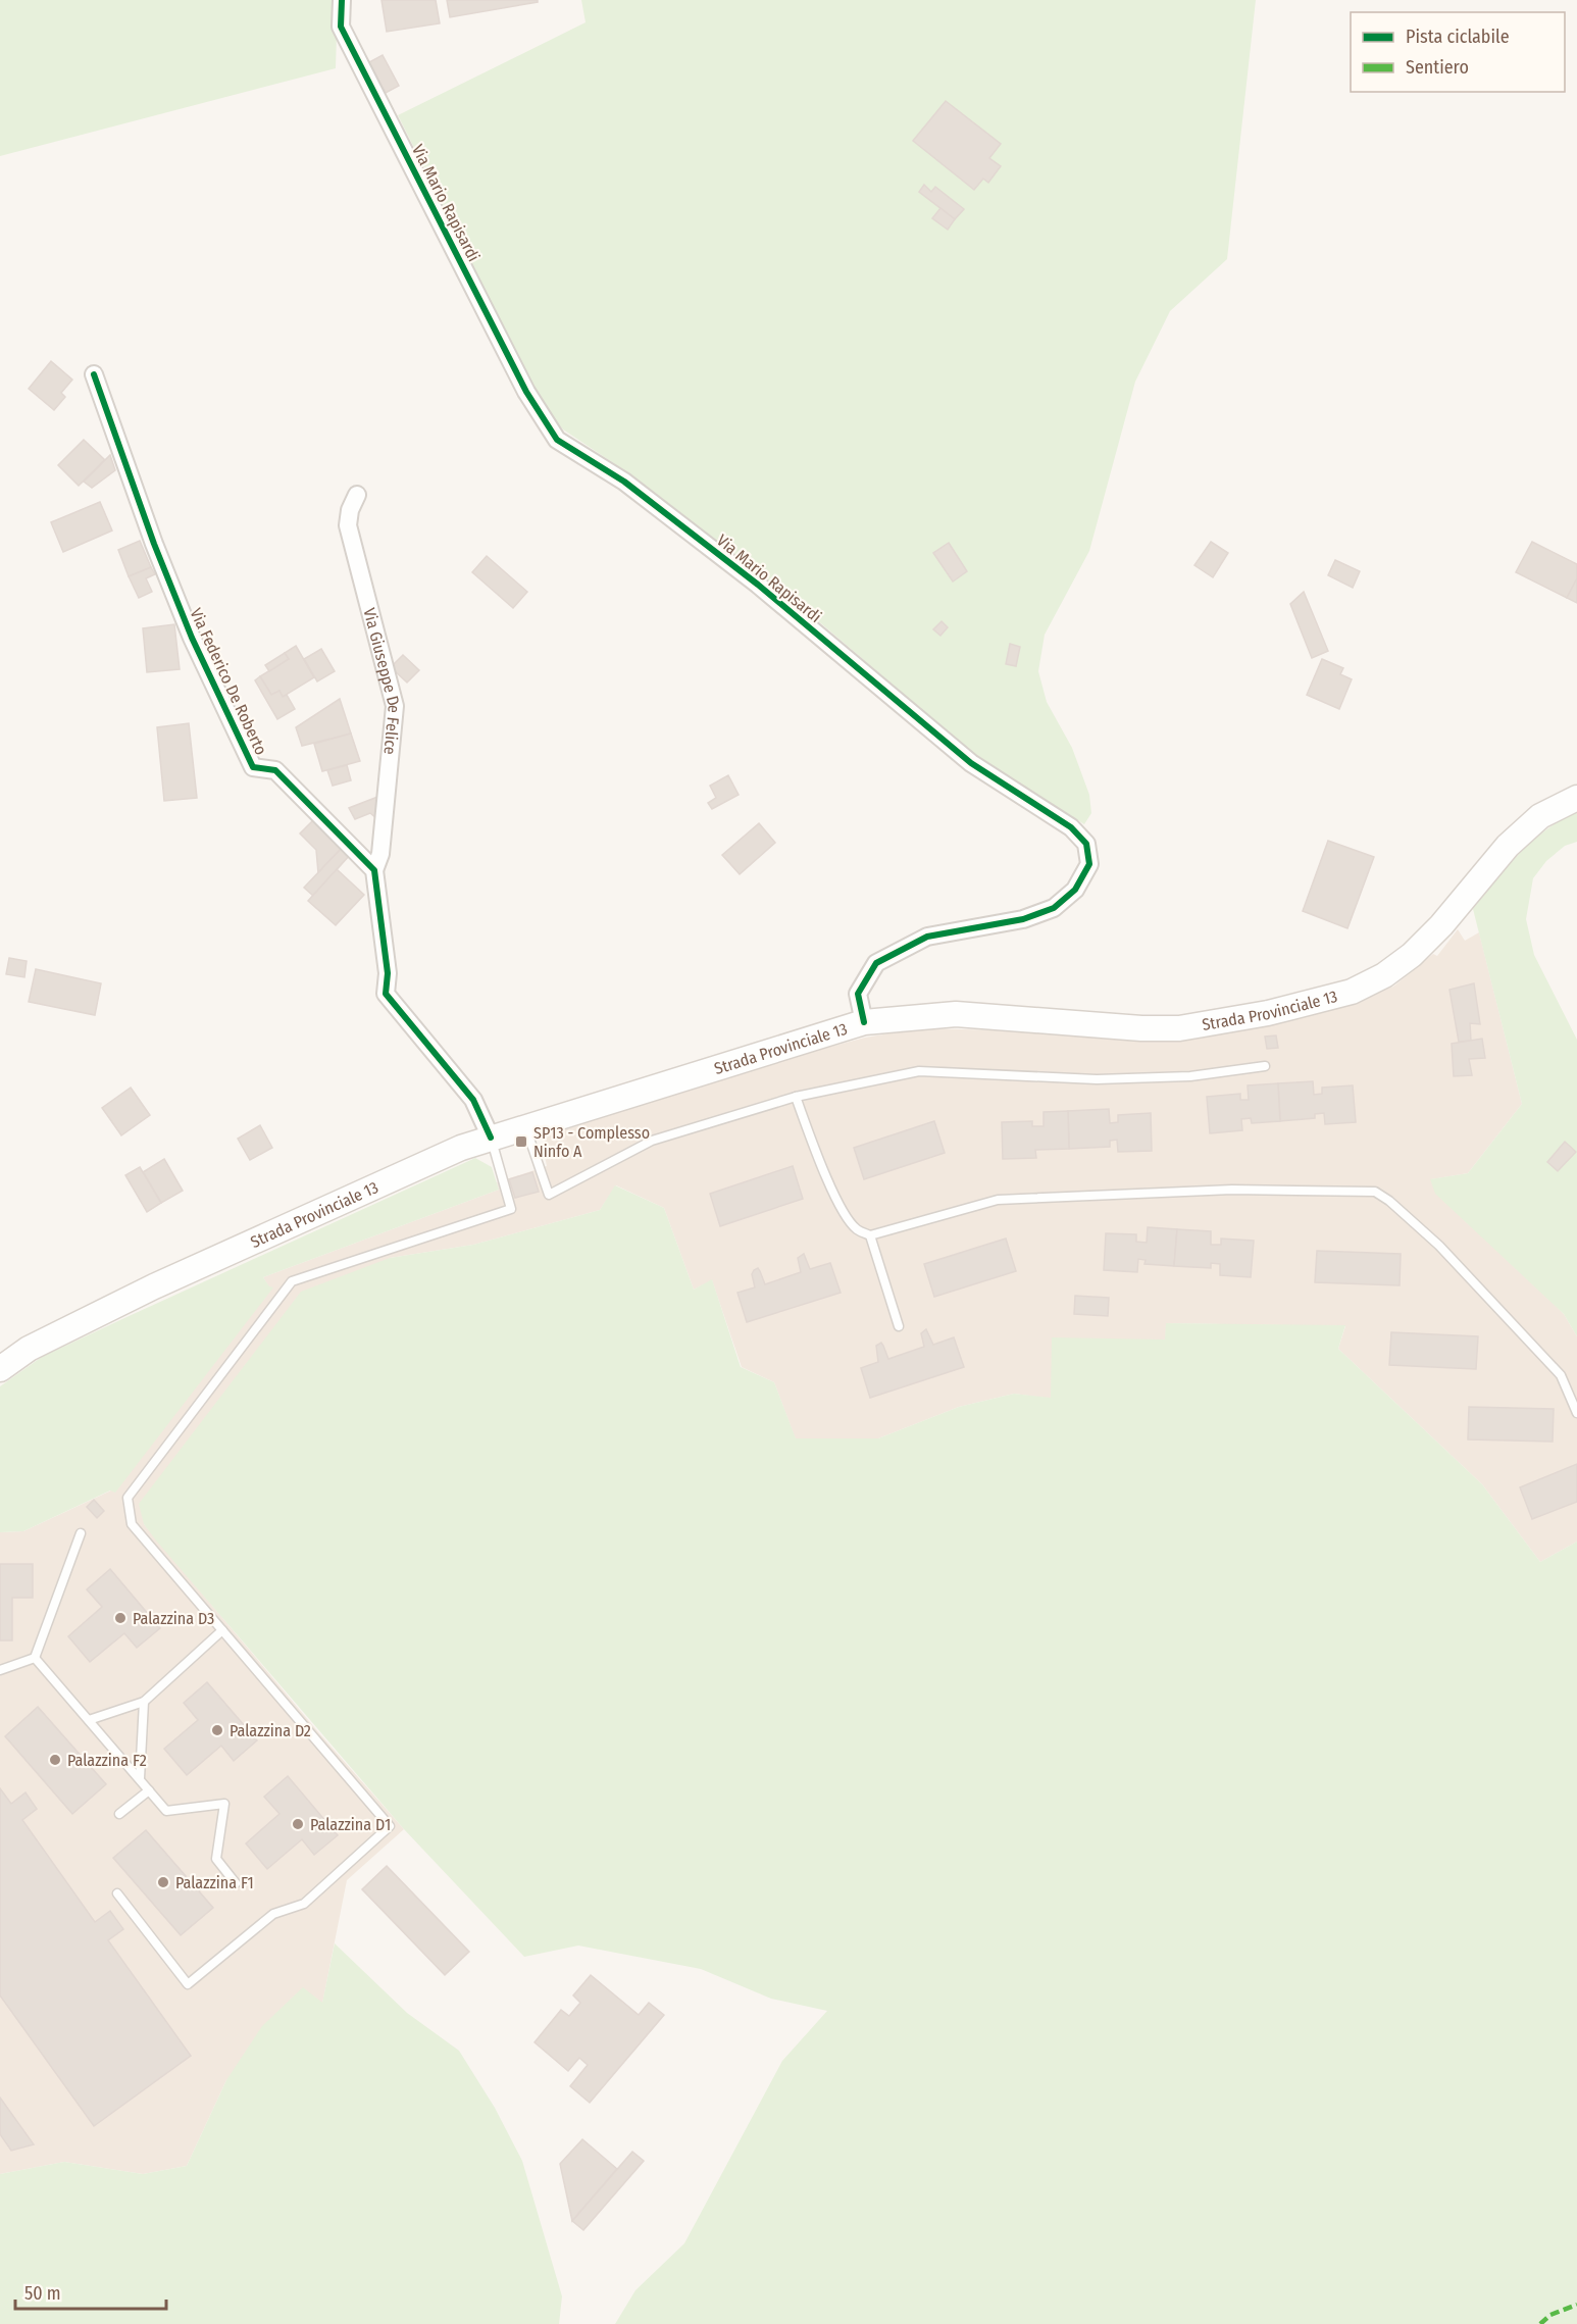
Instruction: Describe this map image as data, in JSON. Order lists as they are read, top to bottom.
{
  "streets": {
    "main road": ["Strada Provinciale 13"],
    "street": ["Via Mario Rapisardi", "Via Federico De Roberto", "Via Giuseppe De Felice"]
  },
  "crossings": [
    ["Via Mario Rapisardi", "Strada Provinciale 13"],
    ["Via Federico De Roberto", "Via Giuseppe De Felice"]
  ],
  "places": {
    "transit": ["SP13 - Complesso Ninfo A"],
    "other": [
      "Palazzina D3",
      "Palazzina D2",
      "Palazzina F2",
      "Palazzina D1",
      "Palazzina F1"
    ]
  },
  "legend": ["Pista ciclabile", "Sentiero"],
  "scale_bar": "50 m"
}
